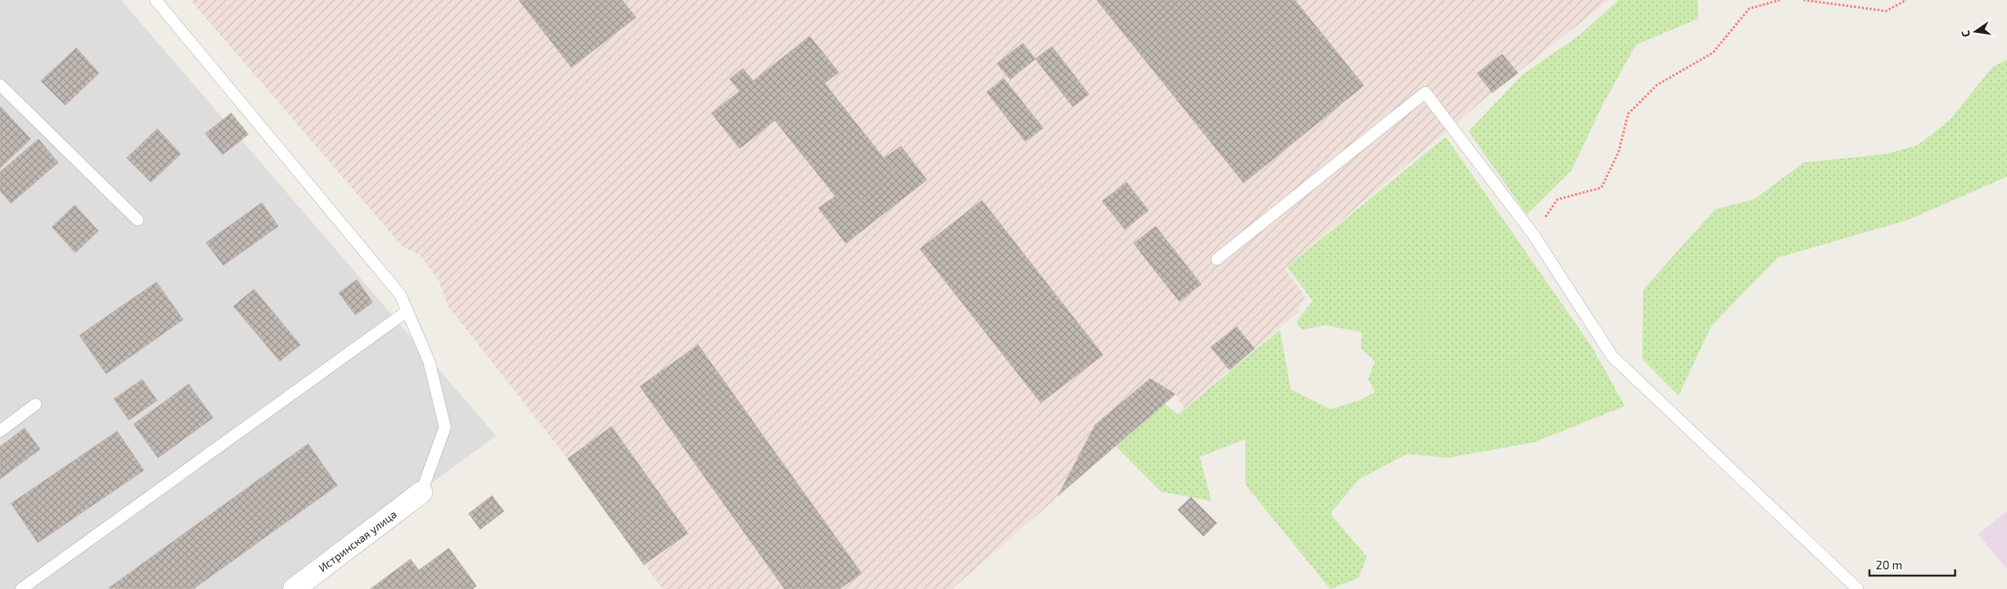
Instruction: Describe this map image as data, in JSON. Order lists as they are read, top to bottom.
{
  "streets": {
    "street": ["Истринская улица"]
  },
  "scale_bar": "20 m",
  "north": "left"
}
